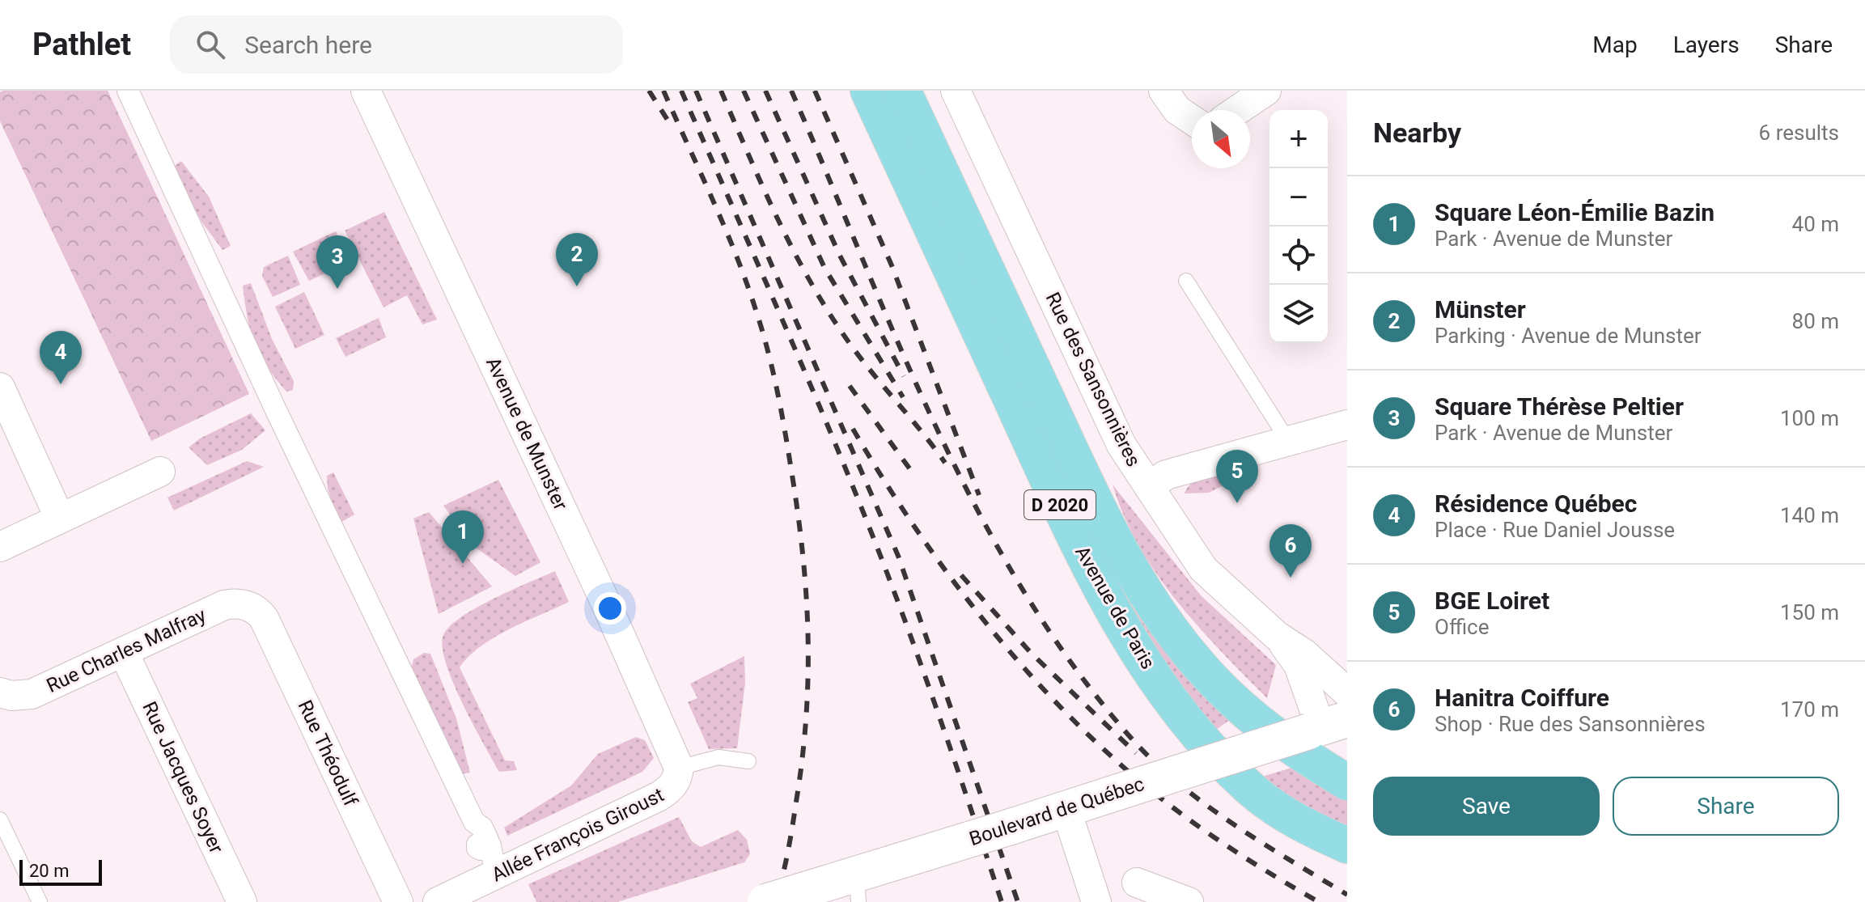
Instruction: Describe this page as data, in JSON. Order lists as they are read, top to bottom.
{
  "streets": {
    "main road": ["D 2020", "Avenue de Paris", "Boulevard de Québec"],
    "street": [
      "Rue des Sansonnières",
      "Avenue de Munster",
      "Rue Charles Malfray",
      "Rue Théodulf",
      "Rue Jacques Soyer",
      "Allée François Giroust"
    ]
  },
  "crossings": [
    ["Rue des Sansonnières", "Boulevard de Québec"],
    ["Avenue de Munster", "Allée François Giroust"],
    ["Rue Charles Malfray", "Rue Théodulf"],
    ["Rue Charles Malfray", "Rue Jacques Soyer"]
  ],
  "scale_bar": "20 m",
  "north": "bottom right",
  "page": {
    "header": "Pathlet",
    "search": "Search here",
    "nav": ["Map", "Layers", "Share"],
    "heading": ["Nearby", "6 results"],
    "map_buttons": ["+", "−"],
    "list": [
      {
        "mark": "1",
        "name": "Square Léon-Émilie Bazin",
        "note": "Park · Avenue de Munster",
        "value": "40 m"
      },
      {
        "mark": "2",
        "name": "Münster",
        "note": "Parking · Avenue de Munster",
        "value": "80 m"
      },
      {
        "mark": "3",
        "name": "Square Thérèse Peltier",
        "note": "Park · Avenue de Munster",
        "value": "100 m"
      },
      {
        "mark": "4",
        "name": "Résidence Québec",
        "note": "Place · Rue Daniel Jousse",
        "value": "140 m"
      },
      {
        "mark": "5",
        "name": "BGE Loiret",
        "note": "Office",
        "value": "150 m"
      },
      {
        "mark": "6",
        "name": "Hanitra Coiffure",
        "note": "Shop · Rue des Sansonnières",
        "value": "170 m"
      }
    ],
    "pins": [
      "2",
      "3",
      "4",
      "5",
      "1",
      "6"
    ],
    "buttons": ["Save", "Share"],
    "scale": "20 m"
  }
}
